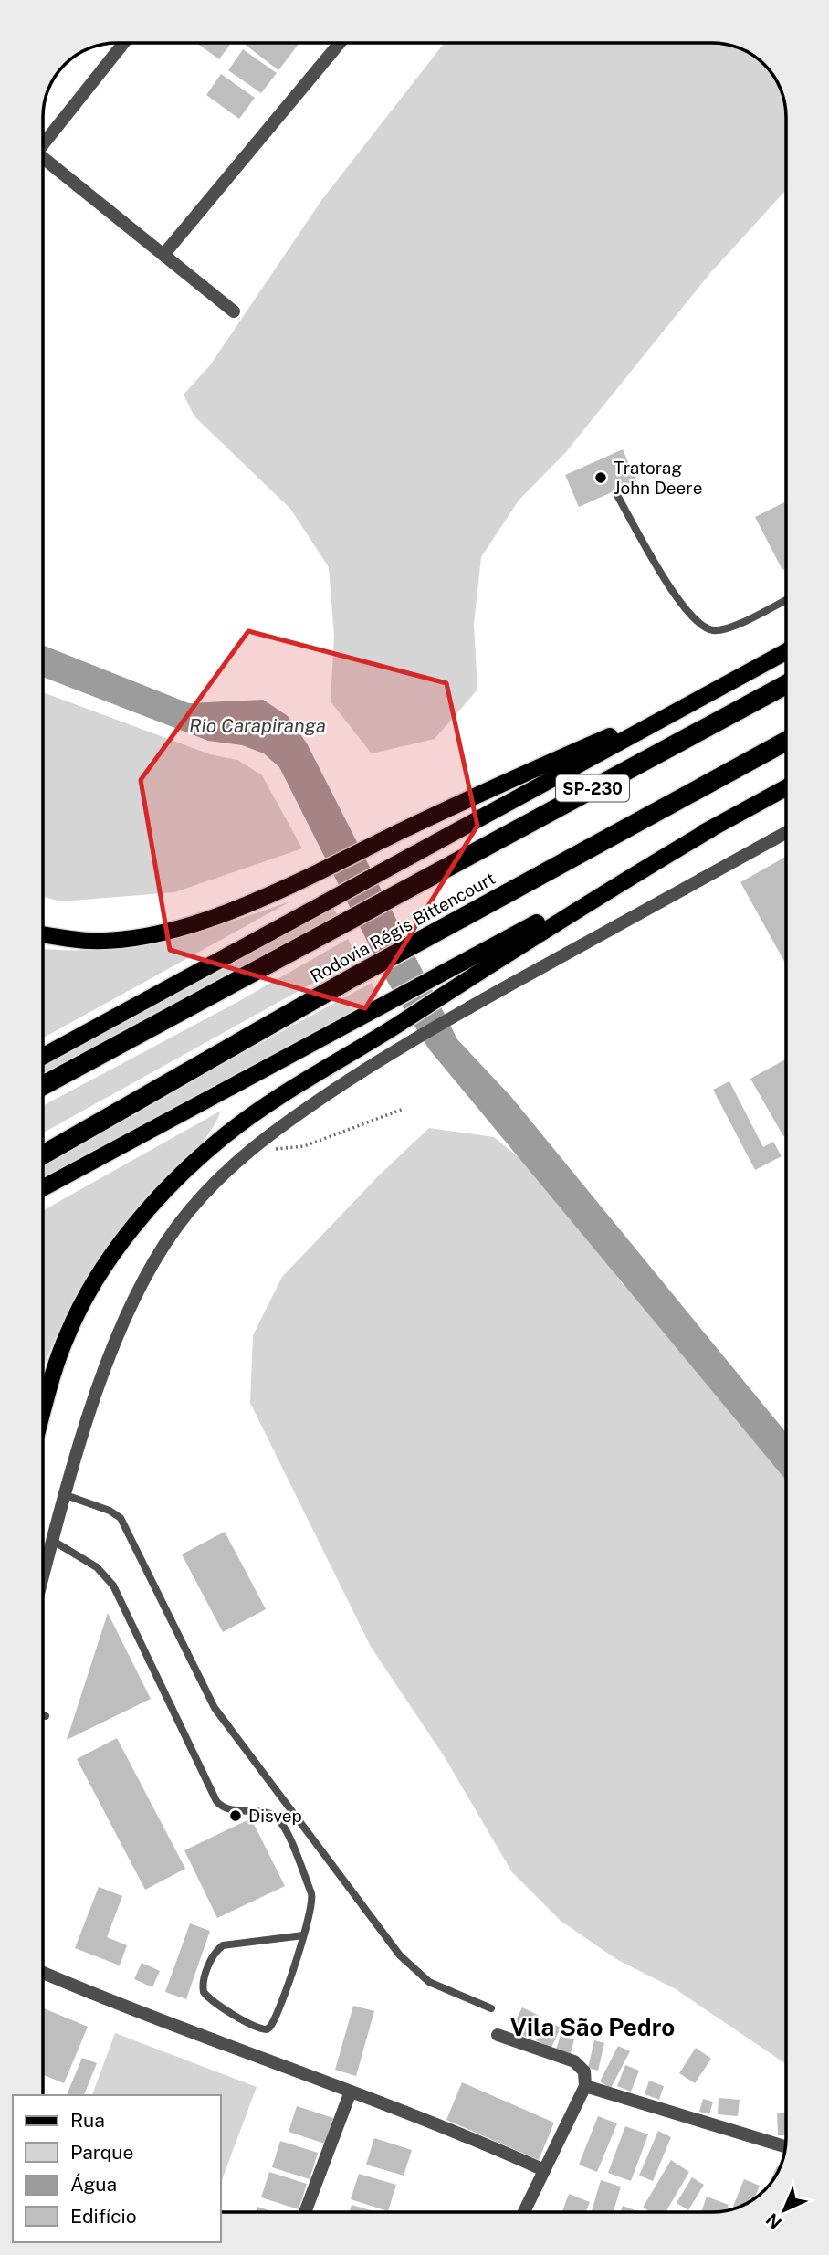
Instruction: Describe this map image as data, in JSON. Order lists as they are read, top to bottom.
{
  "streets": {
    "highway": ["SP-230", "Rodovia Régis Bittencourt"]
  },
  "districts": ["Vila São Pedro"],
  "water": ["Rio Carapiranga"],
  "places": ["Tratorag John Deere", "Disvep"],
  "legend": [
    "Rua",
    "Parque",
    "Água",
    "Edifício"
  ],
  "north": "bottom left"
}
